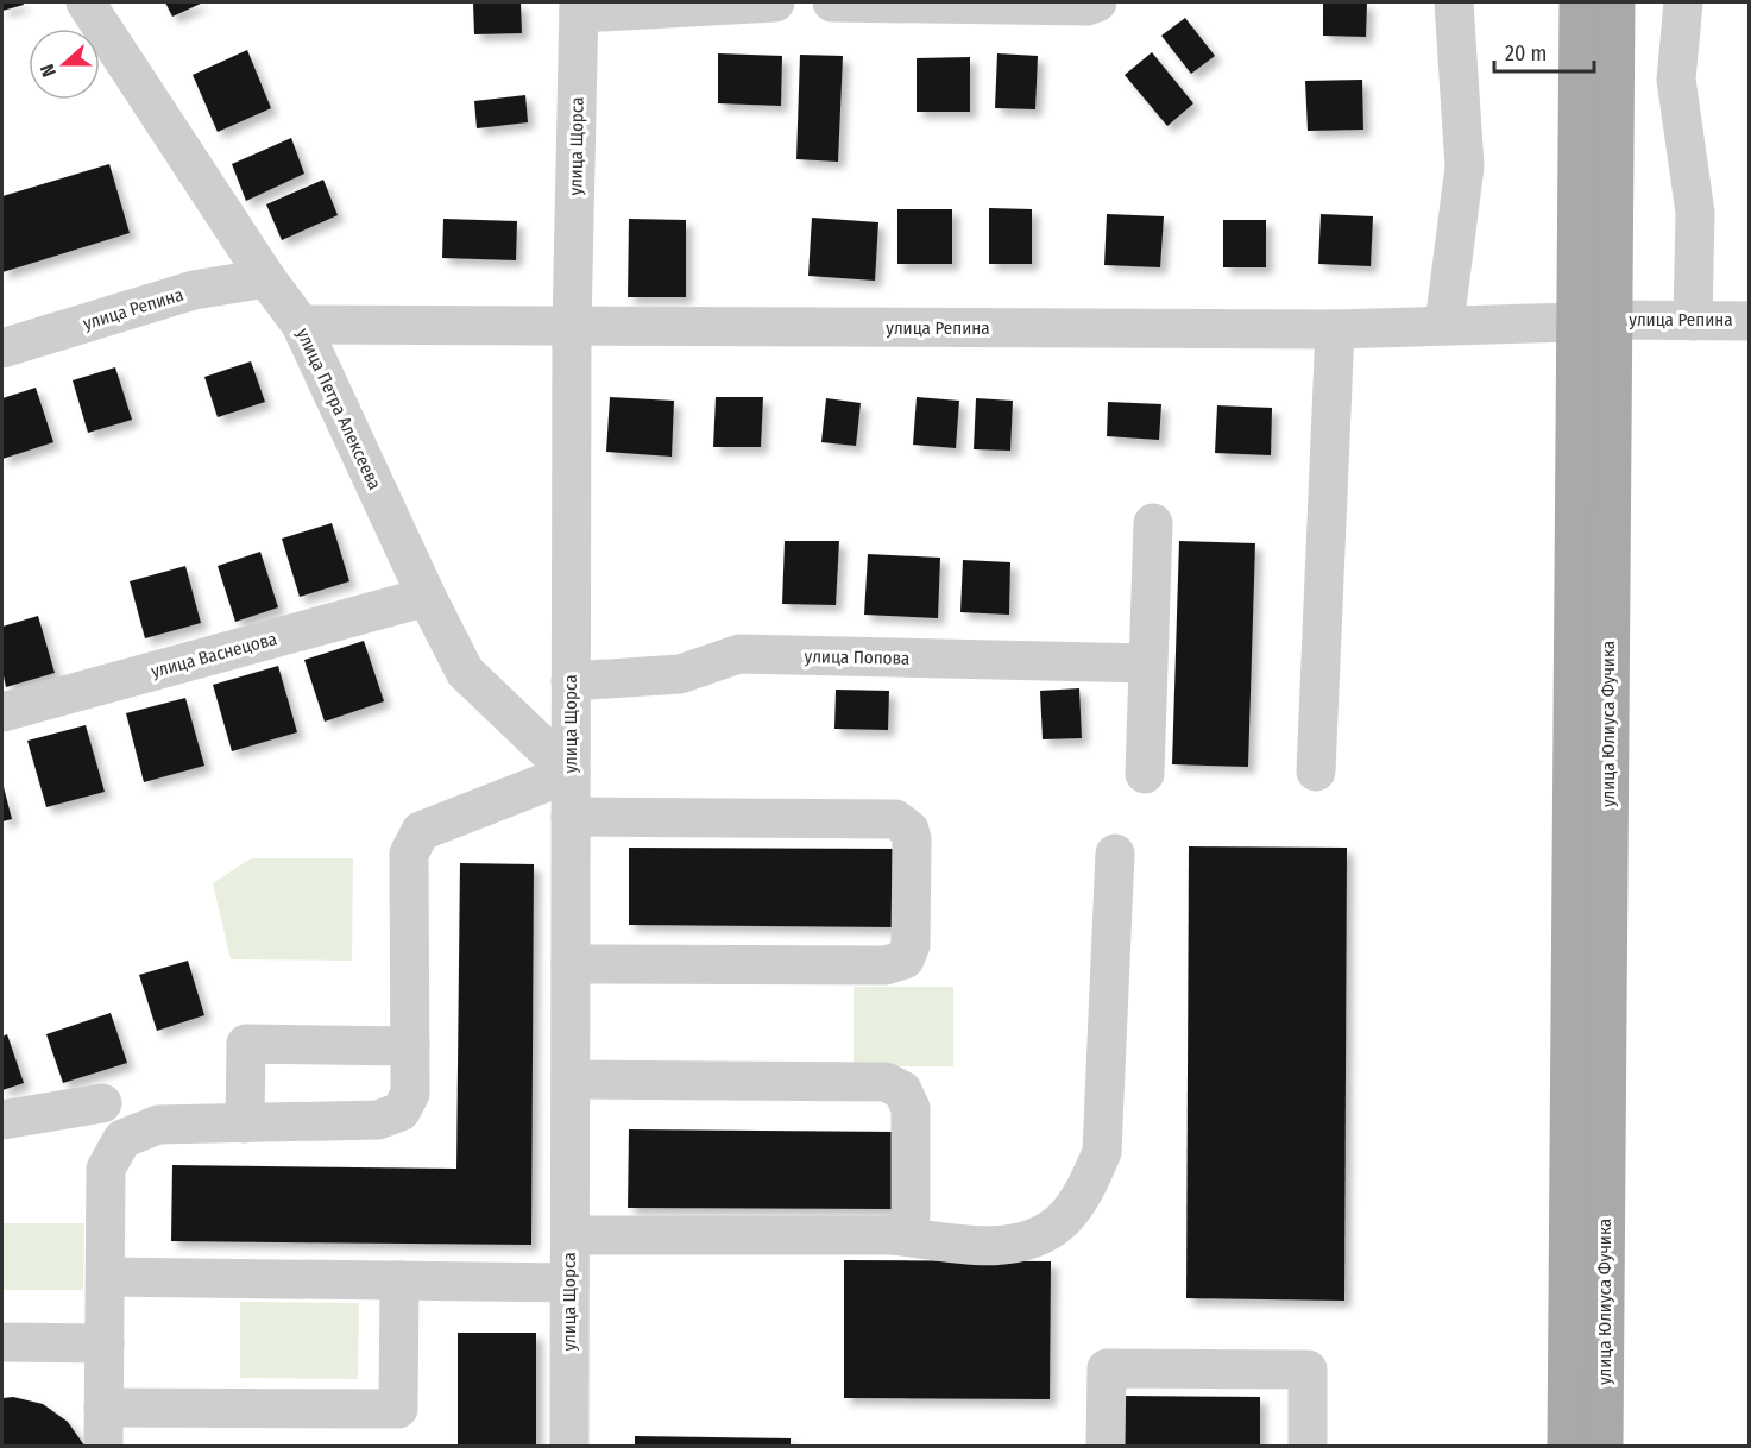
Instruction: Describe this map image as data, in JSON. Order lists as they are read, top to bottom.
{
  "streets": {
    "main road": ["улица Юлиуса Фучика"],
    "street": [
      "улица Щорса",
      "улица Репина",
      "улица Петра Алексеева",
      "улица Васнецова",
      "улица Попова"
    ]
  },
  "crossings": [
    ["улица Щорса", "улица Репина"],
    ["улица Щорса", "улица Петра Алексеева"],
    ["улица Щорса", "улица Попова"],
    ["улица Репина", "улица Петра Алексеева"],
    ["улица Репина", "улица Юлиуса Фучика"],
    ["улица Петра Алексеева", "улица Васнецова"]
  ],
  "scale_bar": "20 m",
  "north": "left"
}
